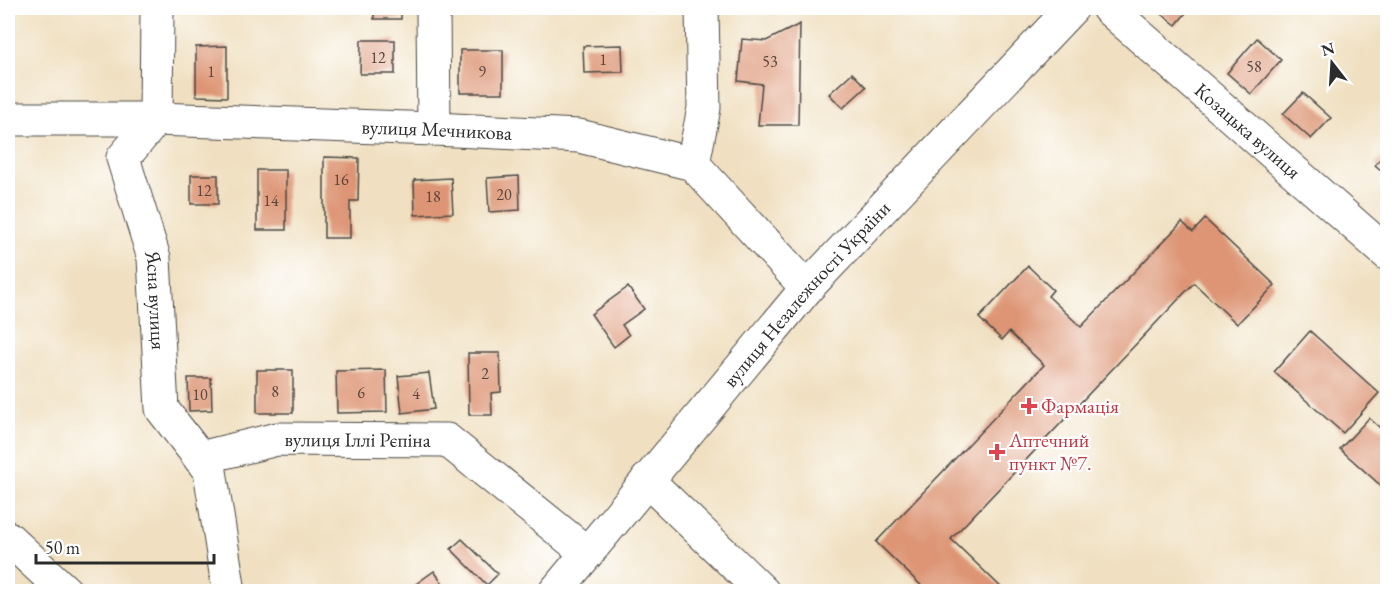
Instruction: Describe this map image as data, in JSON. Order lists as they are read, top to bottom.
{
  "streets": {
    "street": [
      "вулиця Мечникова",
      "Козацька вулиця",
      "вулиця Незалежності України",
      "Ясна вулиця",
      "вулиця Іллі Рєпіна"
    ]
  },
  "crossings": [
    ["вулиця Мечникова", "Ясна вулиця"],
    ["вулиця Незалежності України", "вулиця Іллі Рєпіна"],
    ["Ясна вулиця", "вулиця Іллі Рєпіна"]
  ],
  "places": {
    "health": ["Фармація", "Аптечний пункт №7."]
  },
  "house_numbers": [
    "12",
    "1",
    "53",
    "58",
    "1",
    "9",
    "16",
    "12",
    "20",
    "18",
    "14",
    "2",
    "8",
    "6",
    "4",
    "10"
  ],
  "scale_bar": "50 m",
  "north": "top"
}
